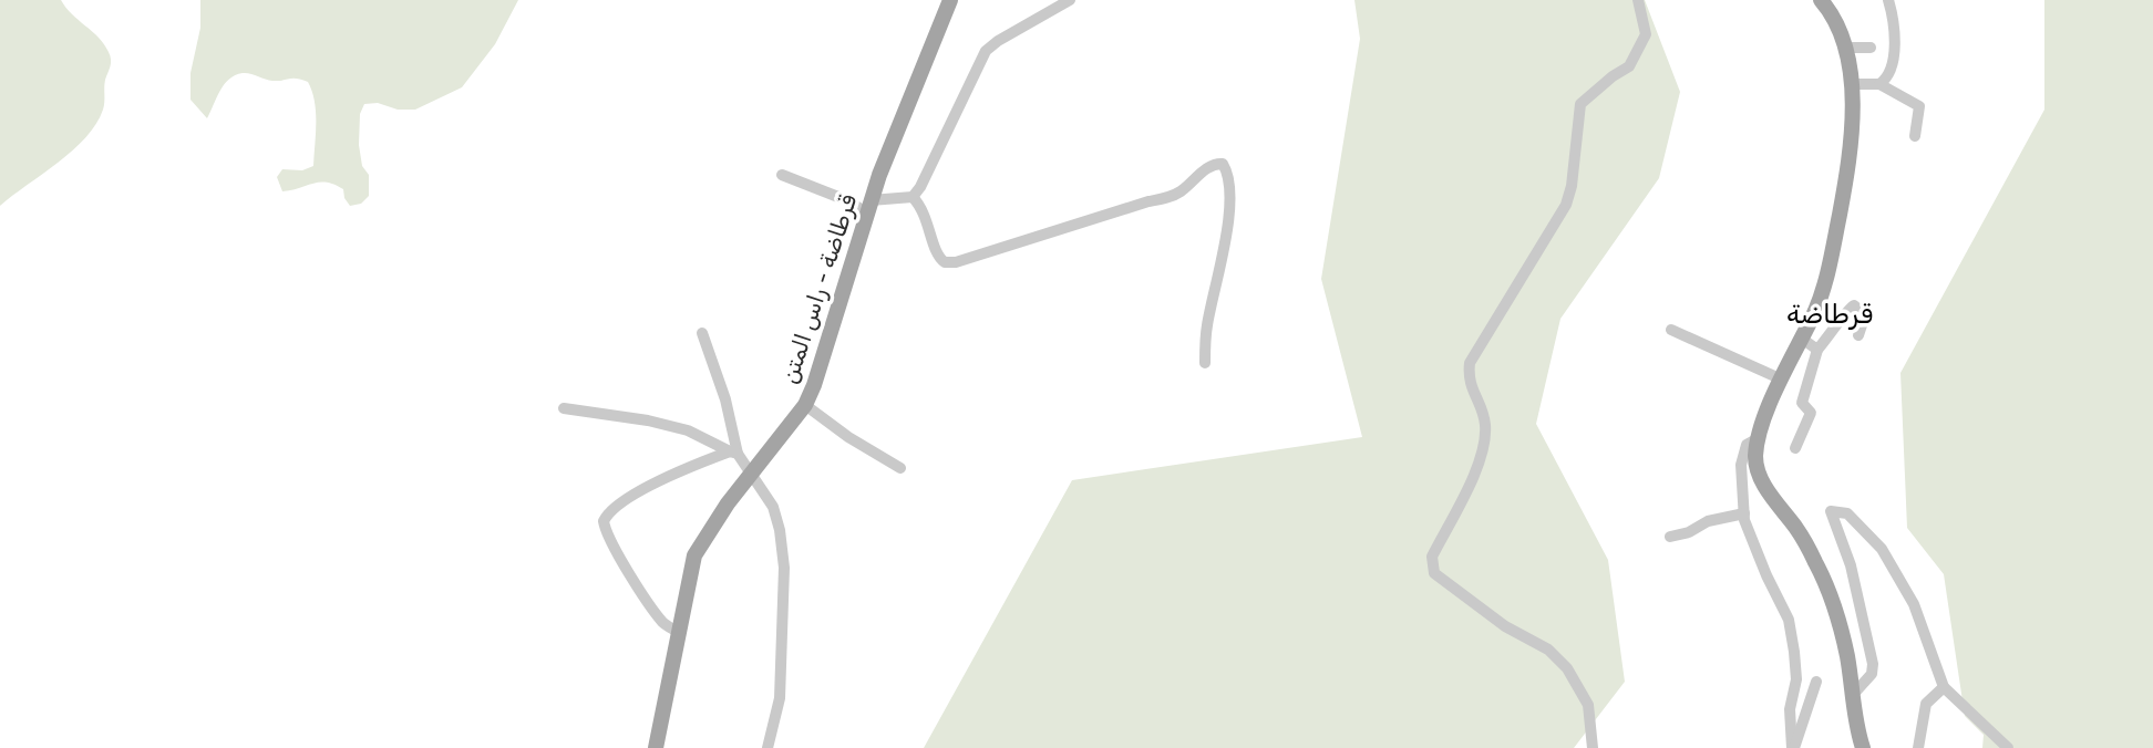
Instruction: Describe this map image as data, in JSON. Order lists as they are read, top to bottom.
{
  "streets": {
    "main road": ["قرطاضة - راس المتن"]
  },
  "districts": ["قرطاضة"]
}
